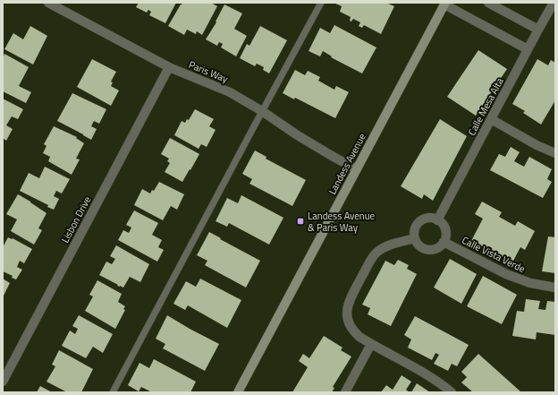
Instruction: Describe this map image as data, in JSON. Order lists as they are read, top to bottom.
{
  "streets": {
    "main road": ["Landess Avenue"],
    "street": [
      "Paris Way",
      "Calle Mesa Alta",
      "Lisbon Drive",
      "Calle Vista Verde"
    ]
  },
  "crossings": [
    ["Paris Way", "Landess Avenue"],
    ["Paris Way", "Lisbon Drive"],
    ["Calle Mesa Alta", "Calle Vista Verde"]
  ],
  "places": {
    "transit": ["Landess Avenue & Paris Way"]
  }
}
